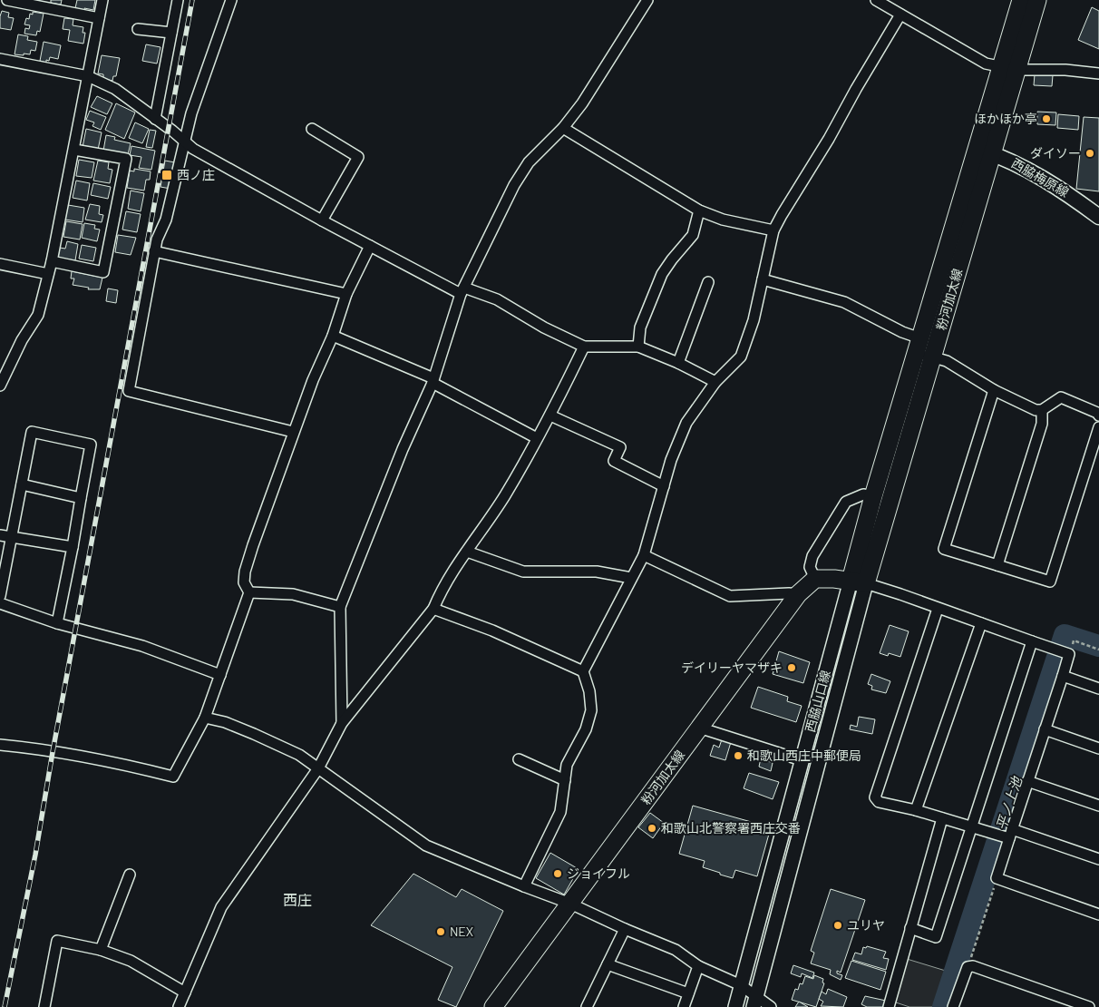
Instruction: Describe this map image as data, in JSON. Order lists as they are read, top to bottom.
{
  "streets": {
    "main road": ["西脇梅原線", "粉河加太線"],
    "street": ["西脇山口線"]
  },
  "crossings": [
    ["西脇梅原線", "粉河加太線"],
    ["粉河加太線", "西脇山口線"]
  ],
  "districts": ["西庄"],
  "water": ["平ノ上池"],
  "places": {
    "other": [
      "ほかほか亭",
      "ダイソー",
      "デイリーヤマザキ",
      "和歌山西庄中郵便局",
      "和歌山北警察署西庄交番",
      "ジョイフル",
      "ユリヤ",
      "NEX"
    ],
    "transit": ["西ノ庄"]
  }
}
